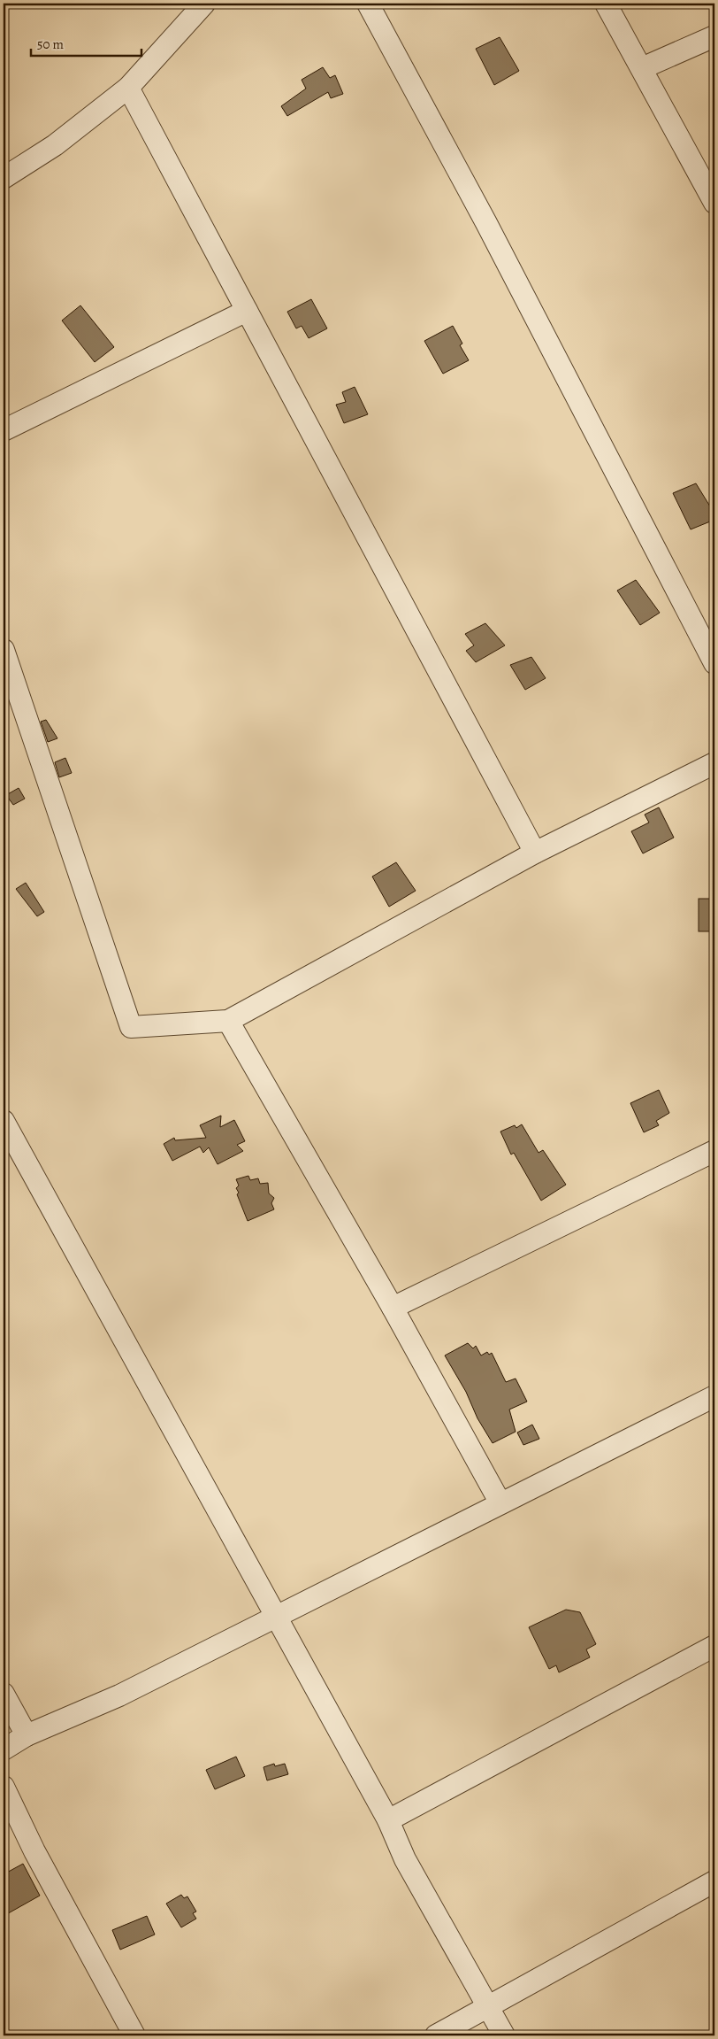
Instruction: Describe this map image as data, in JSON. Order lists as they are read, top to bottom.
{
  "scale_bar": "50 m"
}
